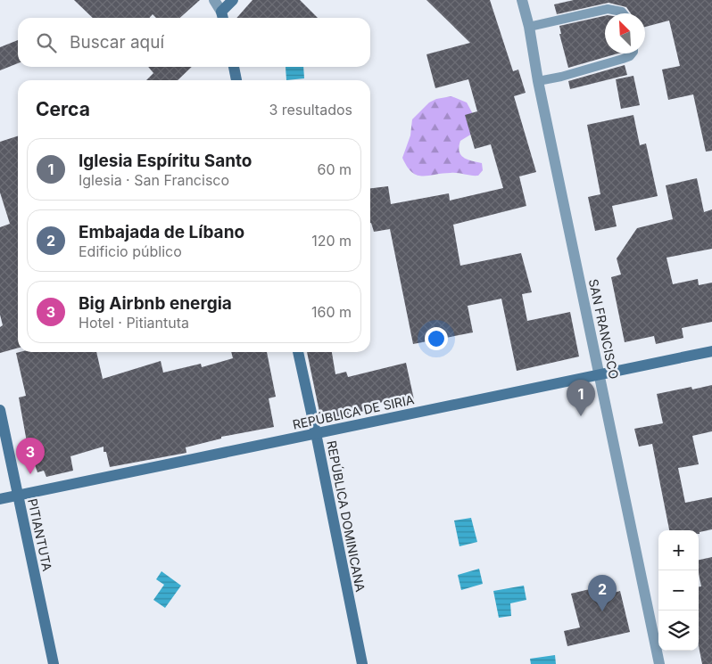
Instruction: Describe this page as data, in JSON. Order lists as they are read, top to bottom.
{
  "streets": {
    "street": [
      "SAN FRANCISCO",
      "REPÚBLICA DE SIRIA",
      "REPÚBLICA DOMINICANA",
      "PITIANTUTA"
    ]
  },
  "crossings": [
    ["SAN FRANCISCO", "REPÚBLICA DE SIRIA"],
    ["REPÚBLICA DE SIRIA", "REPÚBLICA DOMINICANA"],
    ["REPÚBLICA DE SIRIA", "PITIANTUTA"]
  ],
  "north": "top left",
  "page": {
    "search": "Buscar aquí",
    "heading": ["Cerca", "3 resultados"],
    "list": [
      {
        "mark": "1",
        "name": "Iglesia Espíritu Santo",
        "note": "Iglesia · San Francisco",
        "value": "60 m"
      },
      {
        "mark": "2",
        "name": "Embajada de Líbano",
        "note": "Edificio público",
        "value": "120 m"
      },
      {
        "mark": "3",
        "name": "Big Airbnb energia",
        "note": "Hotel · Pitiantuta",
        "value": "160 m"
      }
    ],
    "pins": ["1", "3", "2"],
    "map_buttons": ["+", "−"]
  }
}
